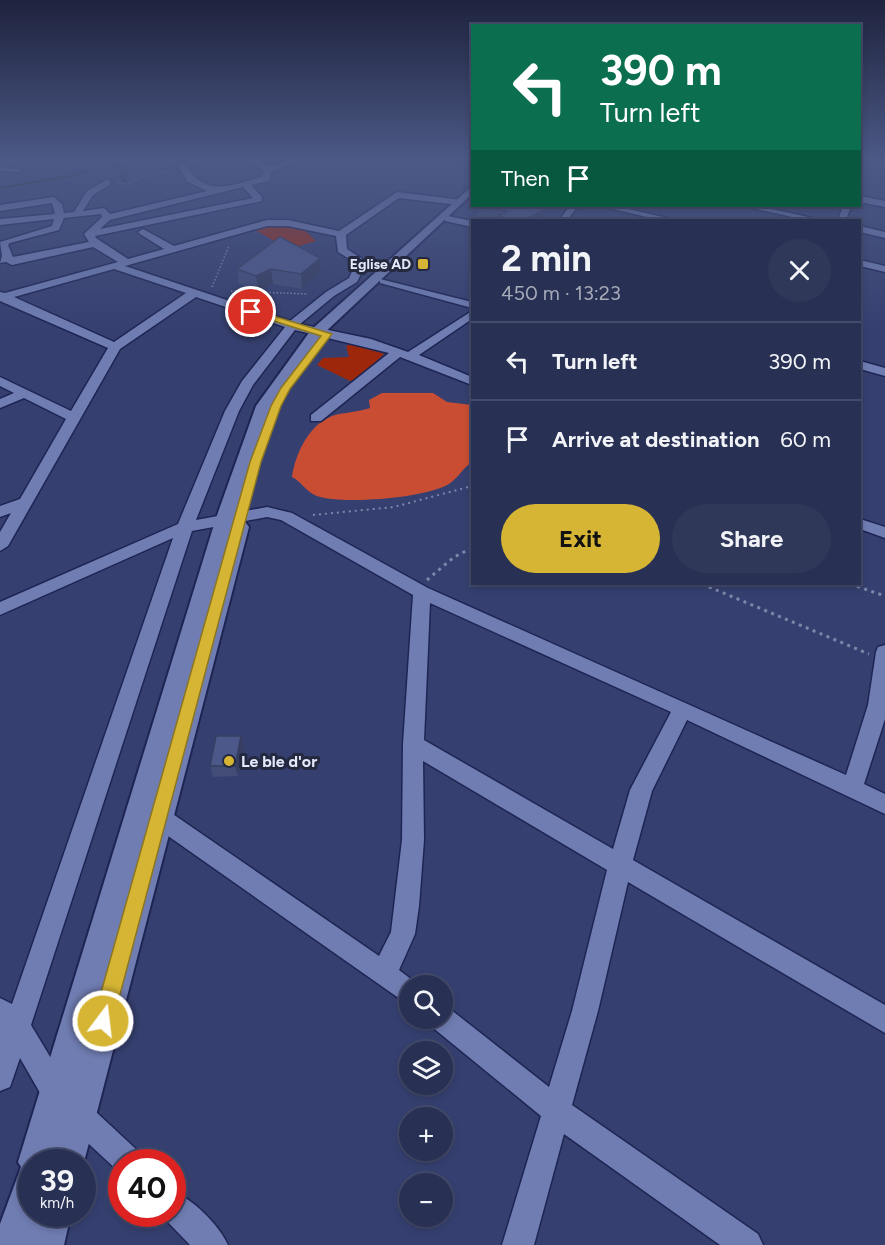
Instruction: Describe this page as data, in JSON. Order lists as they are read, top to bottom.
{
  "places": {
    "transit": ["Eglise AD"],
    "other": ["Le ble d'or"]
  },
  "page": {
    "turn": ["390 m", "Turn left"],
    "then": "Then",
    "heading": ["2 min", "450 m · 13:23"],
    "list": [
      {
        "name": "Turn left",
        "value": "390 m"
      },
      {
        "name": "Arrive at destination",
        "value": "60 m"
      }
    ],
    "buttons": ["Exit", "Share"],
    "map_buttons": ["+", "−"],
    "speed": "39 km/h",
    "limit": "40"
  }
}
